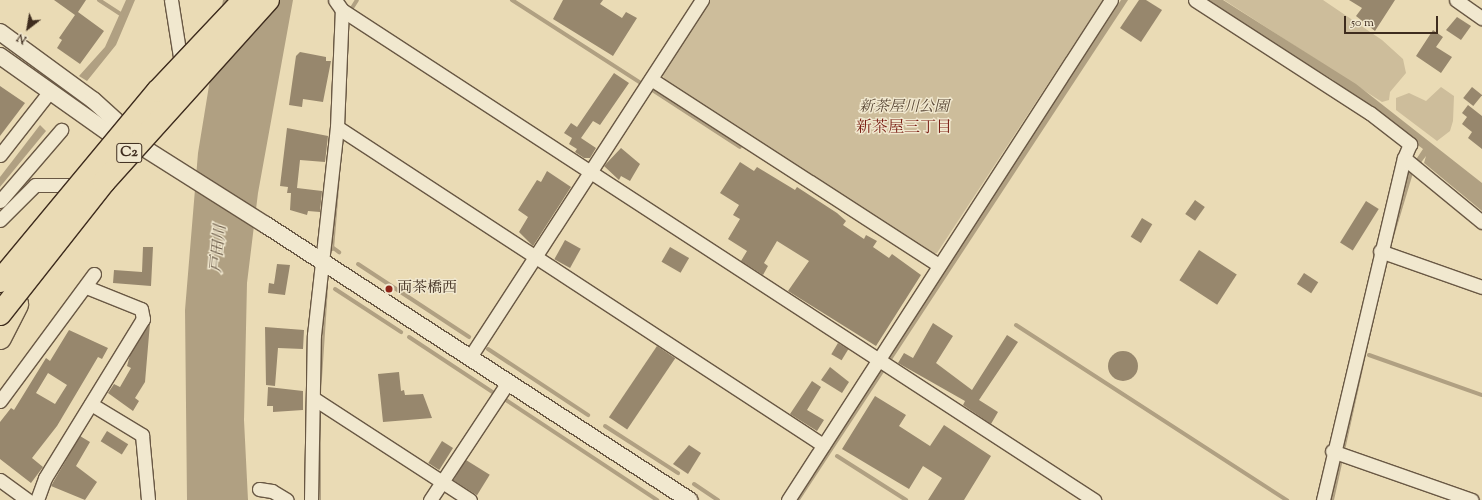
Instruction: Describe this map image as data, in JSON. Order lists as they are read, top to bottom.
{
  "streets": {
    "highway": ["C2"]
  },
  "districts": ["新茶屋三丁目"],
  "water": ["戸田川"],
  "parks": ["新茶屋川公園"],
  "places": ["両茶橋西"],
  "scale_bar": "50 m",
  "north": "bottom left"
}
